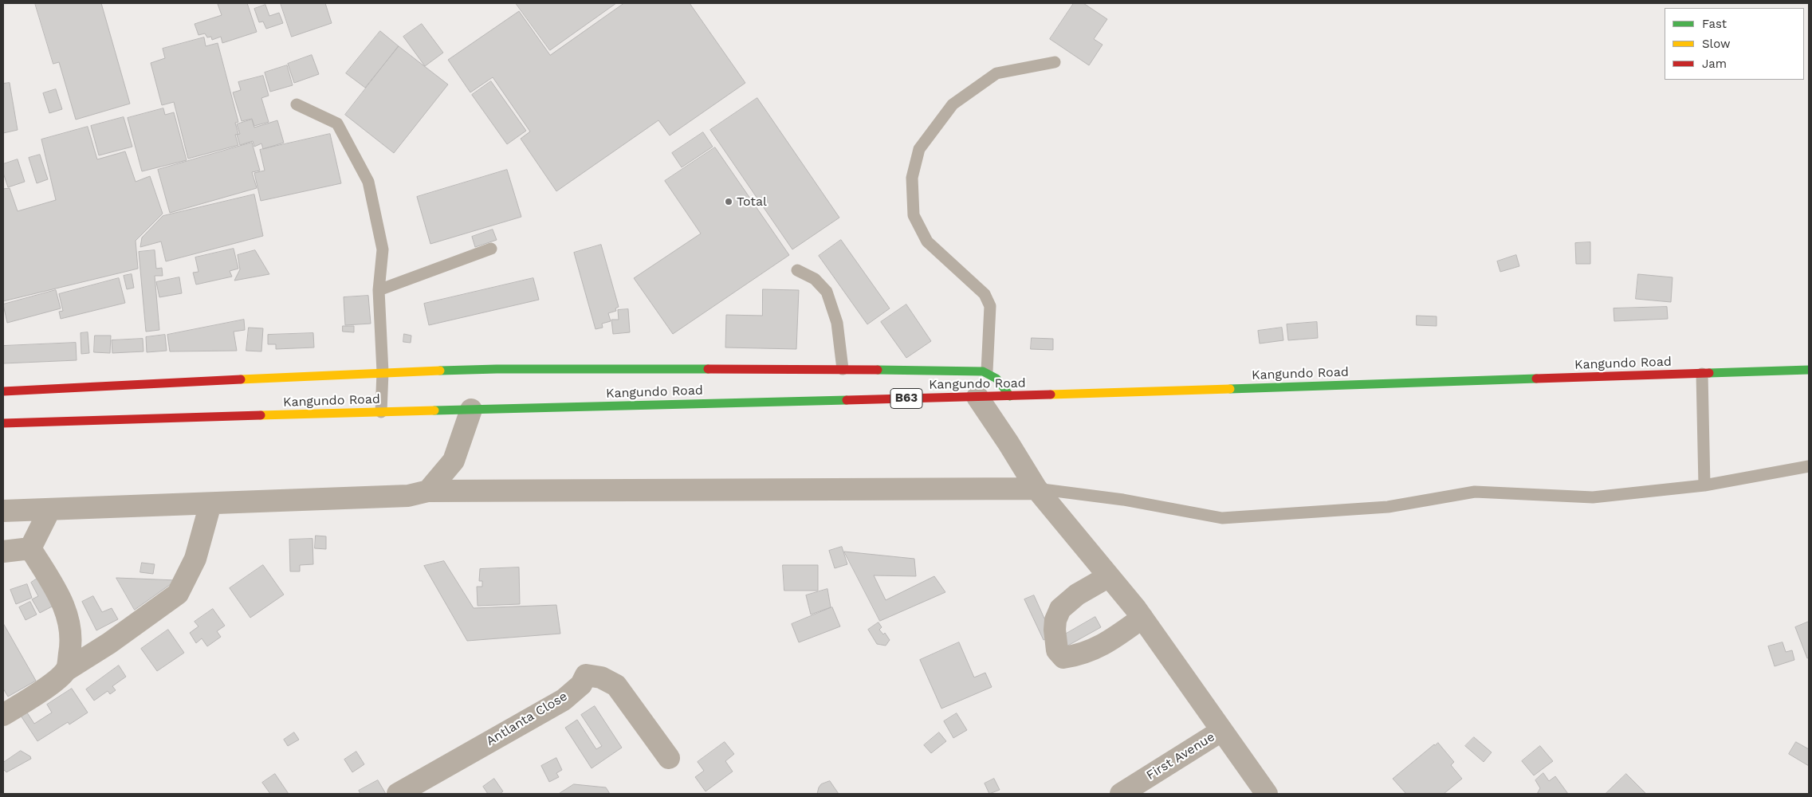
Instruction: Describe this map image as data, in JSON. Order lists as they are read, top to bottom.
{
  "streets": {
    "main road": ["Kangundo Road", "B63"],
    "street": ["Antlanta Close", "First Avenue"]
  },
  "places": ["Total"],
  "legend": ["Fast", "Slow", "Jam"]
}
